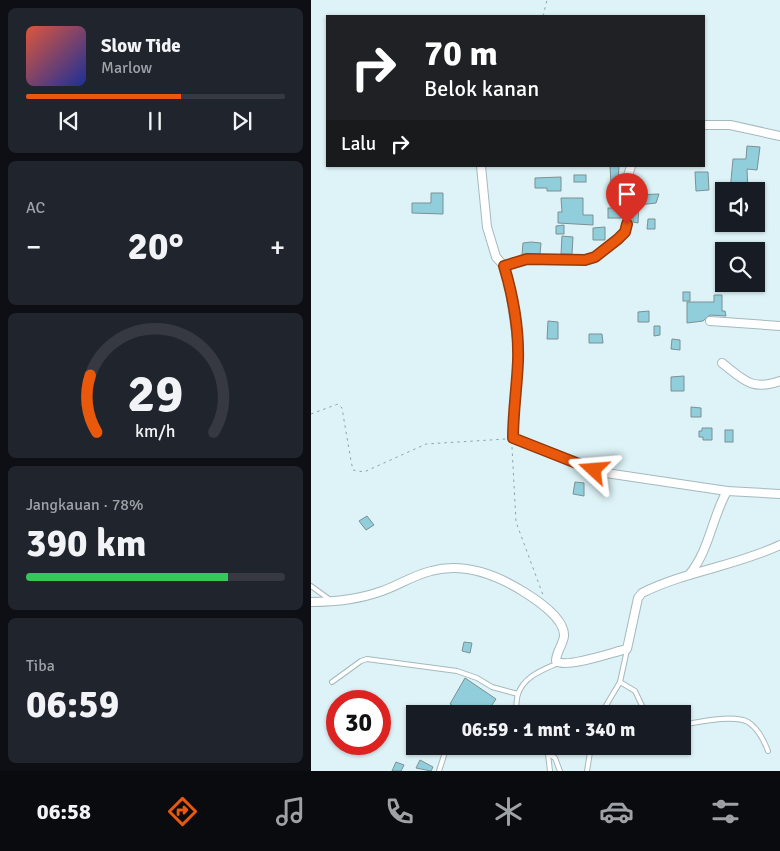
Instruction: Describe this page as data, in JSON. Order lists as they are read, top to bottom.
{
  "page": {
    "turn": ["70 m", "Belok kanan"],
    "song": ["Slow Tide", "Marlow"],
    "then": "Lalu",
    "tile": [
      "AC",
      ["Jangkauan · 78%", "390 km"],
      ["Tiba", "06:59"]
    ],
    "heat": ["−", "20°", "+"],
    "limit": "30",
    "trip": "06:59 · 1 mnt · 340 m",
    "tabs": "06:58",
    "gauge": ["29", "km/h"]
  }
}
